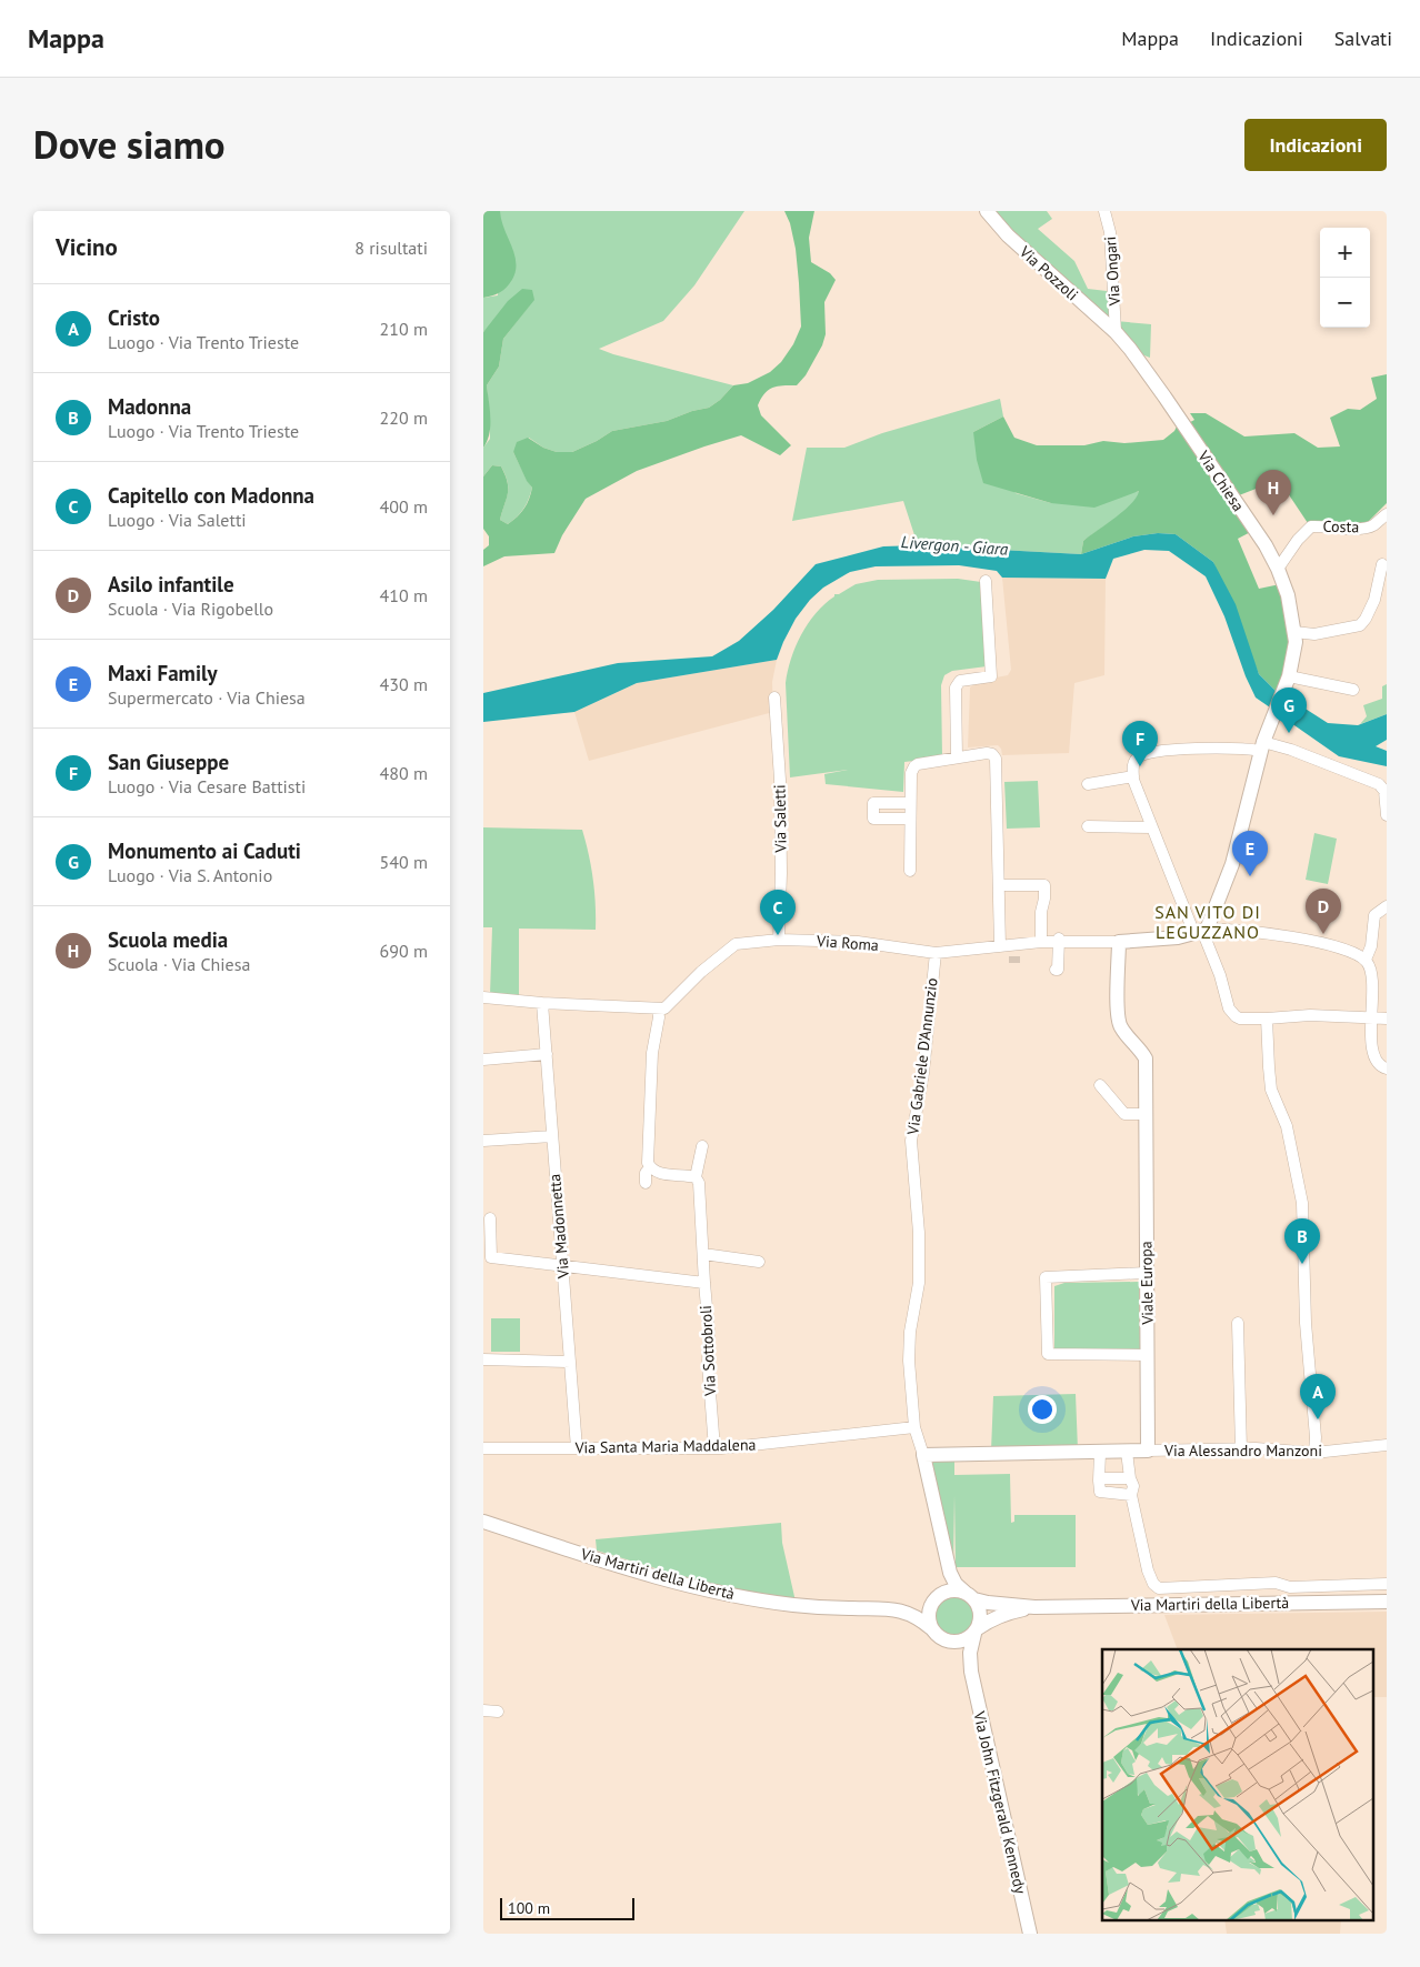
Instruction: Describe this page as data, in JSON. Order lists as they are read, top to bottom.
{
  "streets": {
    "main road": [
      "Via Pozzoli",
      "Via Chiesa",
      "Via Roma",
      "Via Gabriele D'Annunzio",
      "Viale Europa",
      "Via Alessandro Manzoni",
      "Via Martiri della Libertà",
      "Via John Fitzgerald Kennedy"
    ],
    "street": [
      "Via Ongari",
      "Costa",
      "Via Saletti",
      "Via Madonnetta",
      "Via Sottobroli",
      "Via Santa Maria Maddalena"
    ]
  },
  "crossings": [
    ["Via Ongari", "Via Pozzoli"],
    ["Via Ongari", "Via Chiesa"],
    ["Via Pozzoli", "Via Chiesa"],
    ["Via Chiesa", "Costa"],
    ["Via Chiesa", "Via Roma"],
    ["Via Saletti", "Via Roma"],
    ["Via Roma", "Via Gabriele D'Annunzio"],
    ["Via Roma", "Viale Europa"],
    ["Via Gabriele D'Annunzio", "Via Santa Maria Maddalena"],
    ["Via Gabriele D'Annunzio", "Via Alessandro Manzoni"],
    ["Via Gabriele D'Annunzio", "Via Martiri della Libertà"],
    ["Via Gabriele D'Annunzio", "Via John Fitzgerald Kennedy"],
    ["Via Madonnetta", "Via Santa Maria Maddalena"],
    ["Viale Europa", "Via Alessandro Manzoni"],
    ["Via Sottobroli", "Via Santa Maria Maddalena"],
    ["Via Martiri della Libertà", "Via John Fitzgerald Kennedy"]
  ],
  "districts": ["SAN VITO DI LEGUZZANO"],
  "water": ["Livergon - Giara"],
  "scale_bar": "100 m",
  "page": {
    "header": "Mappa",
    "nav": ["Mappa", "Indicazioni", "Salvati"],
    "title": "Dove siamo",
    "buttons": "Indicazioni",
    "heading": ["Vicino", "8 risultati"],
    "map_buttons": ["+", "−"],
    "list": [
      {
        "mark": "A",
        "name": "Cristo",
        "note": "Luogo · Via Trento Trieste",
        "value": "210 m"
      },
      {
        "mark": "B",
        "name": "Madonna",
        "note": "Luogo · Via Trento Trieste",
        "value": "220 m"
      },
      {
        "mark": "C",
        "name": "Capitello con Madonna",
        "note": "Luogo · Via Saletti",
        "value": "400 m"
      },
      {
        "mark": "D",
        "name": "Asilo infantile",
        "note": "Scuola · Via Rigobello",
        "value": "410 m"
      },
      {
        "mark": "E",
        "name": "Maxi Family",
        "note": "Supermercato · Via Chiesa",
        "value": "430 m"
      },
      {
        "mark": "F",
        "name": "San Giuseppe",
        "note": "Luogo · Via Cesare Battisti",
        "value": "480 m"
      },
      {
        "mark": "G",
        "name": "Monumento ai Caduti",
        "note": "Luogo · Via S. Antonio",
        "value": "540 m"
      },
      {
        "mark": "H",
        "name": "Scuola media",
        "note": "Scuola · Via Chiesa",
        "value": "690 m"
      }
    ],
    "pins": [
      "H",
      "G",
      "F",
      "E",
      "D",
      "C",
      "B",
      "A"
    ],
    "scale": "100 m"
  }
}
